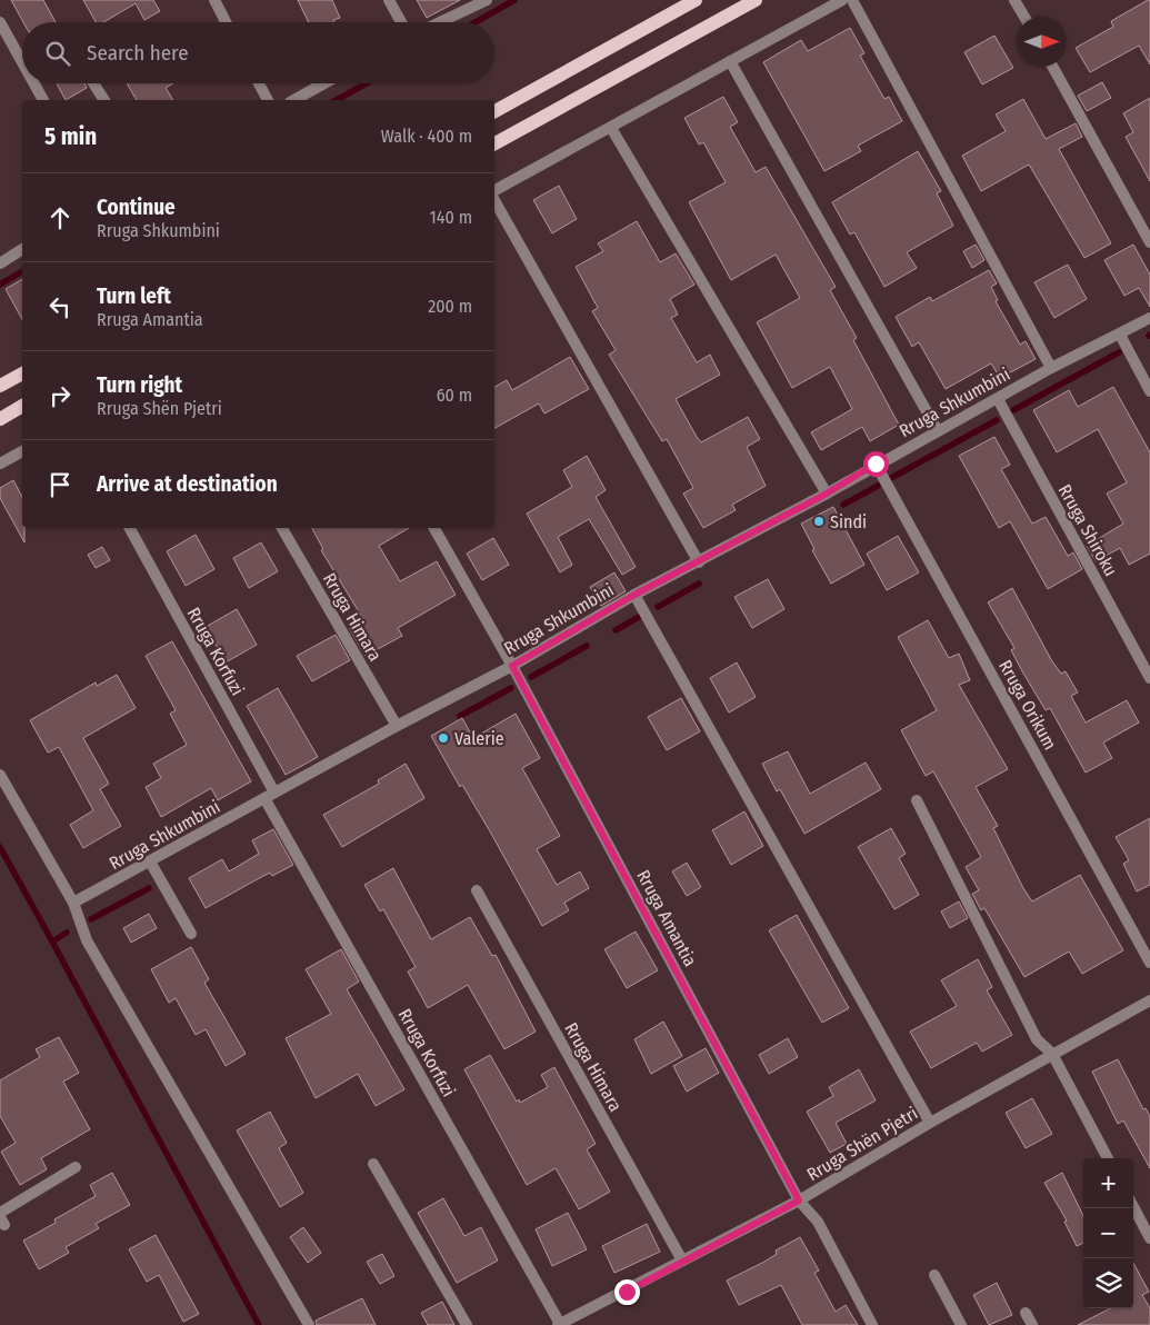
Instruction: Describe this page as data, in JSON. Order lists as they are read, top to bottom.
{
  "streets": {
    "street": [
      "Rruga Shkumbini",
      "Rruga Shiroku",
      "Rruga Himara",
      "Rruga Korfuzi",
      "Rruga Orikum",
      "Rruga Amantia",
      "Rruga Shën Pjetri"
    ]
  },
  "crossings": [
    ["Rruga Shkumbini", "Rruga Shiroku"],
    ["Rruga Shkumbini", "Rruga Himara"],
    ["Rruga Shkumbini", "Rruga Korfuzi"],
    ["Rruga Shkumbini", "Rruga Orikum"],
    ["Rruga Shkumbini", "Rruga Amantia"],
    ["Rruga Himara", "Rruga Shën Pjetri"],
    ["Rruga Korfuzi", "Rruga Shën Pjetri"],
    ["Rruga Amantia", "Rruga Shën Pjetri"]
  ],
  "places": ["Sindi", "Valerie"],
  "north": "right",
  "page": {
    "search": "Search here",
    "heading": ["5 min", "Walk · 400 m"],
    "list": [
      ["Continue", "Rruga Shkumbini", "140 m"],
      ["Turn left", "Rruga Amantia", "200 m"],
      ["Turn right", "Rruga Shën Pjetri", "60 m"],
      "Arrive at destination"
    ],
    "map_buttons": ["+", "−"]
  }
}
